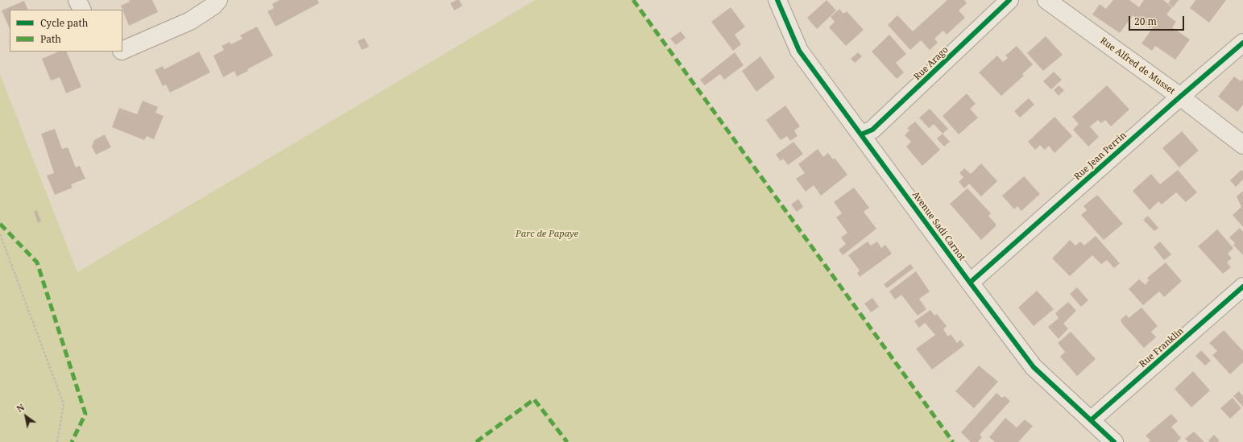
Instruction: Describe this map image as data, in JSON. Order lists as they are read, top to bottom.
{
  "streets": {
    "street": [
      "Rue Arago",
      "Rue Alfred de Musset",
      "Rue Jean Perrin",
      "Avenue Sadi Carnot",
      "Rue Franklin"
    ]
  },
  "crossings": [
    ["Rue Arago", "Avenue Sadi Carnot"],
    ["Rue Alfred de Musset", "Rue Jean Perrin"],
    ["Rue Jean Perrin", "Avenue Sadi Carnot"],
    ["Avenue Sadi Carnot", "Rue Franklin"]
  ],
  "parks": ["Parc de Papaye"],
  "legend": ["Cycle path", "Path"],
  "scale_bar": "20 m",
  "north": "top left"
}
